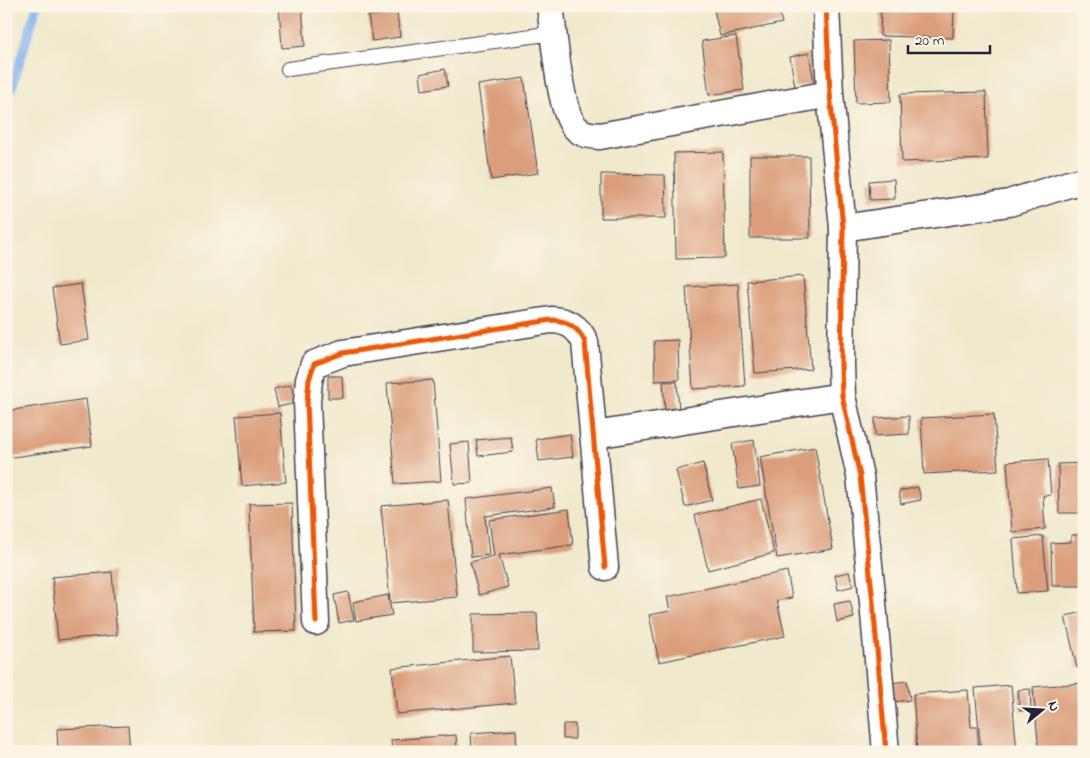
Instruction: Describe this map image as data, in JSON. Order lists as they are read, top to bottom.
{
  "scale_bar": "20 m",
  "north": "right"
}
